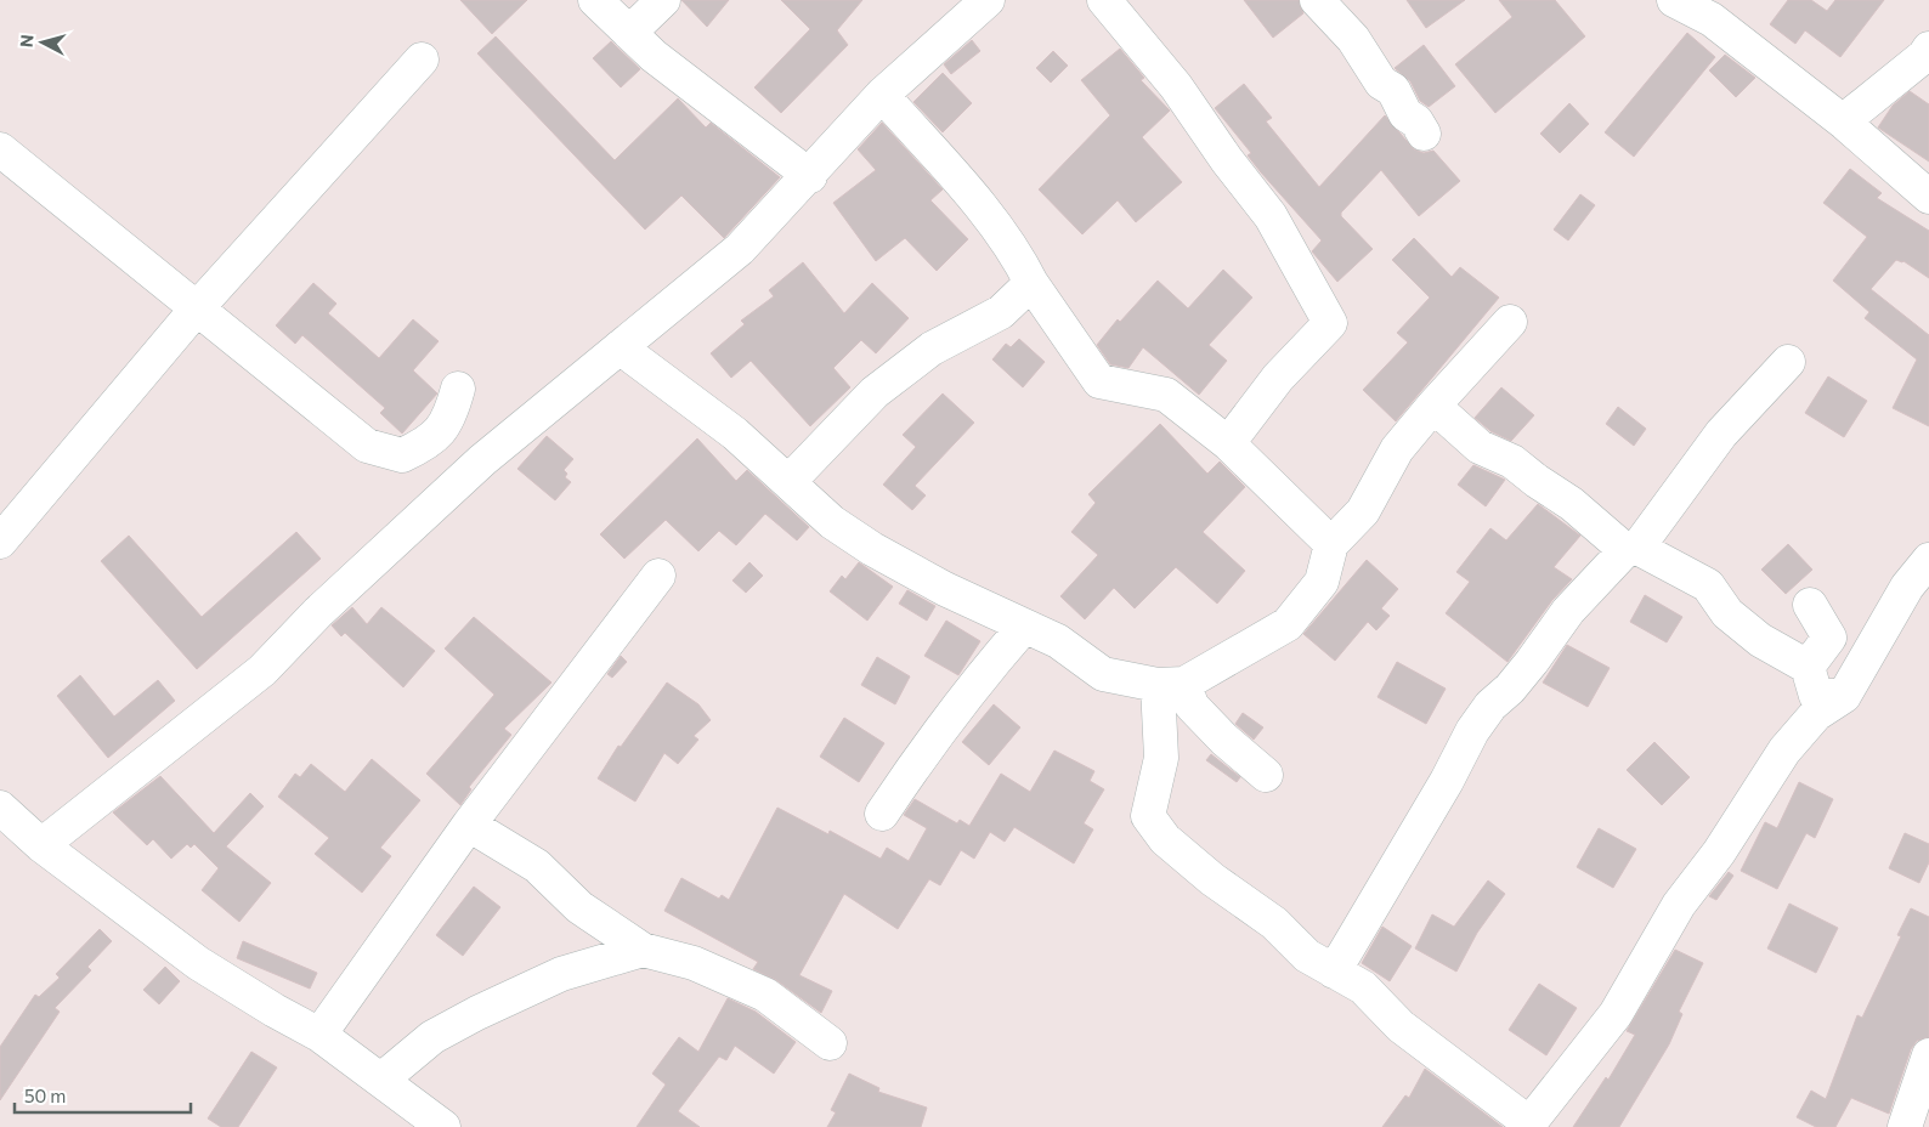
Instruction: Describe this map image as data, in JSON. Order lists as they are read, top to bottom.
{
  "scale_bar": "50 m",
  "north": "left"
}
